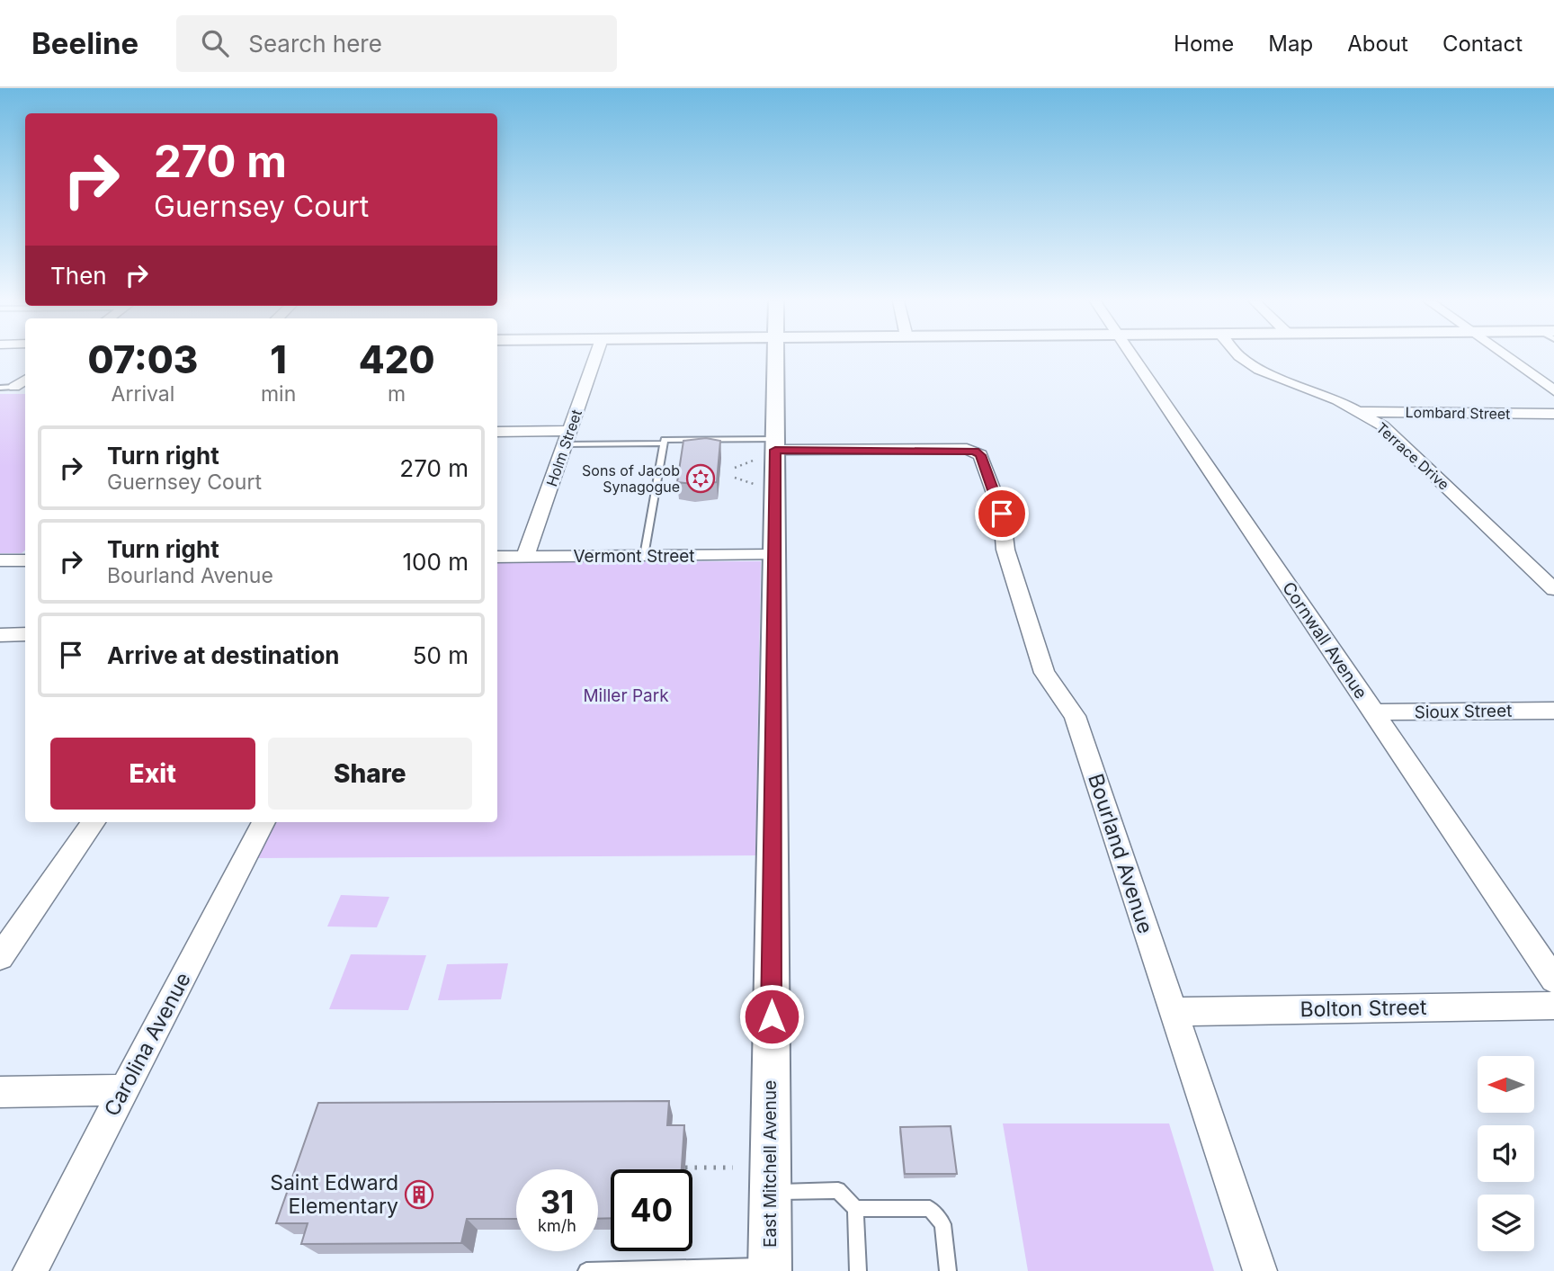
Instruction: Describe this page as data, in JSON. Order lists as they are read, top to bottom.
{
  "streets": {
    "street": [
      "Lombard Street",
      "Holm Street",
      "Terrace Drive",
      "Vermont Street",
      "Cornwall Avenue",
      "Sioux Street",
      "Bourland Avenue",
      "Bolton Street",
      "Carolina Avenue",
      "East Mitchell Avenue"
    ]
  },
  "crossings": [
    ["Lombard Street", "Terrace Drive"],
    ["Holm Street", "Vermont Street"],
    ["Vermont Street", "East Mitchell Avenue"],
    ["Cornwall Avenue", "Sioux Street"],
    ["Bourland Avenue", "Bolton Street"],
    ["Bourland Avenue", "East Mitchell Avenue"]
  ],
  "parks": ["Miller Park"],
  "places": {
    "synagogue": ["Sons of Jacob Synagogue"],
    "building": ["Saint Edward Elementary"]
  },
  "north": "left",
  "page": {
    "header": "Beeline",
    "search": "Search here",
    "nav": [
      "Home",
      "Map",
      "About",
      "Contact"
    ],
    "turn": ["270 m", "Guernsey Court"],
    "then": "Then",
    "eta": [
      "07:03",
      "Arrival",
      "1",
      "min",
      "420",
      "m"
    ],
    "list": [
      {
        "name": "Turn right",
        "note": "Guernsey Court",
        "value": "270 m"
      },
      {
        "name": "Turn right",
        "note": "Bourland Avenue",
        "value": "100 m"
      },
      {
        "name": "Arrive at destination",
        "value": "50 m"
      }
    ],
    "buttons": ["Exit", "Share"],
    "speed": "31 km/h",
    "limit": "40"
  }
}
